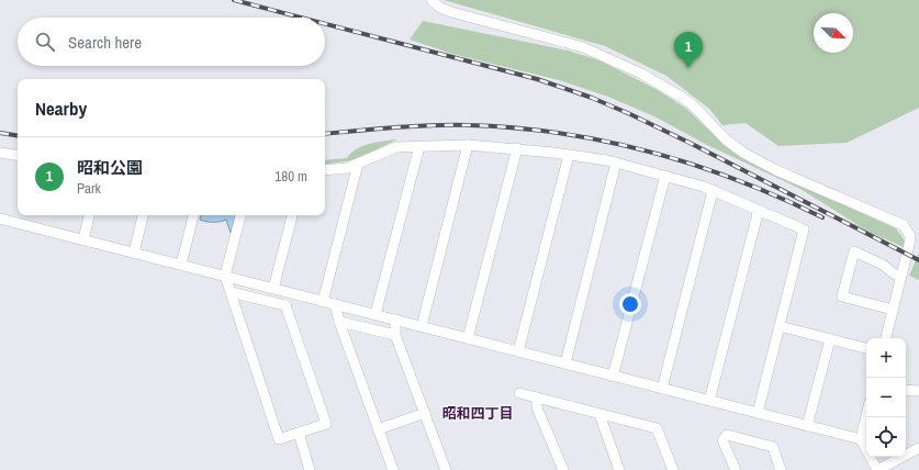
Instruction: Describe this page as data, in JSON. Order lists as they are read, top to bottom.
{
  "districts": ["昭和四丁目"],
  "north": "bottom right",
  "page": {
    "search": "Search here",
    "pins": "1",
    "heading": "Nearby",
    "list": [
      {
        "mark": "1",
        "name": "昭和公園",
        "note": "Park",
        "value": "180 m"
      }
    ],
    "map_buttons": ["+", "−"]
  }
}
